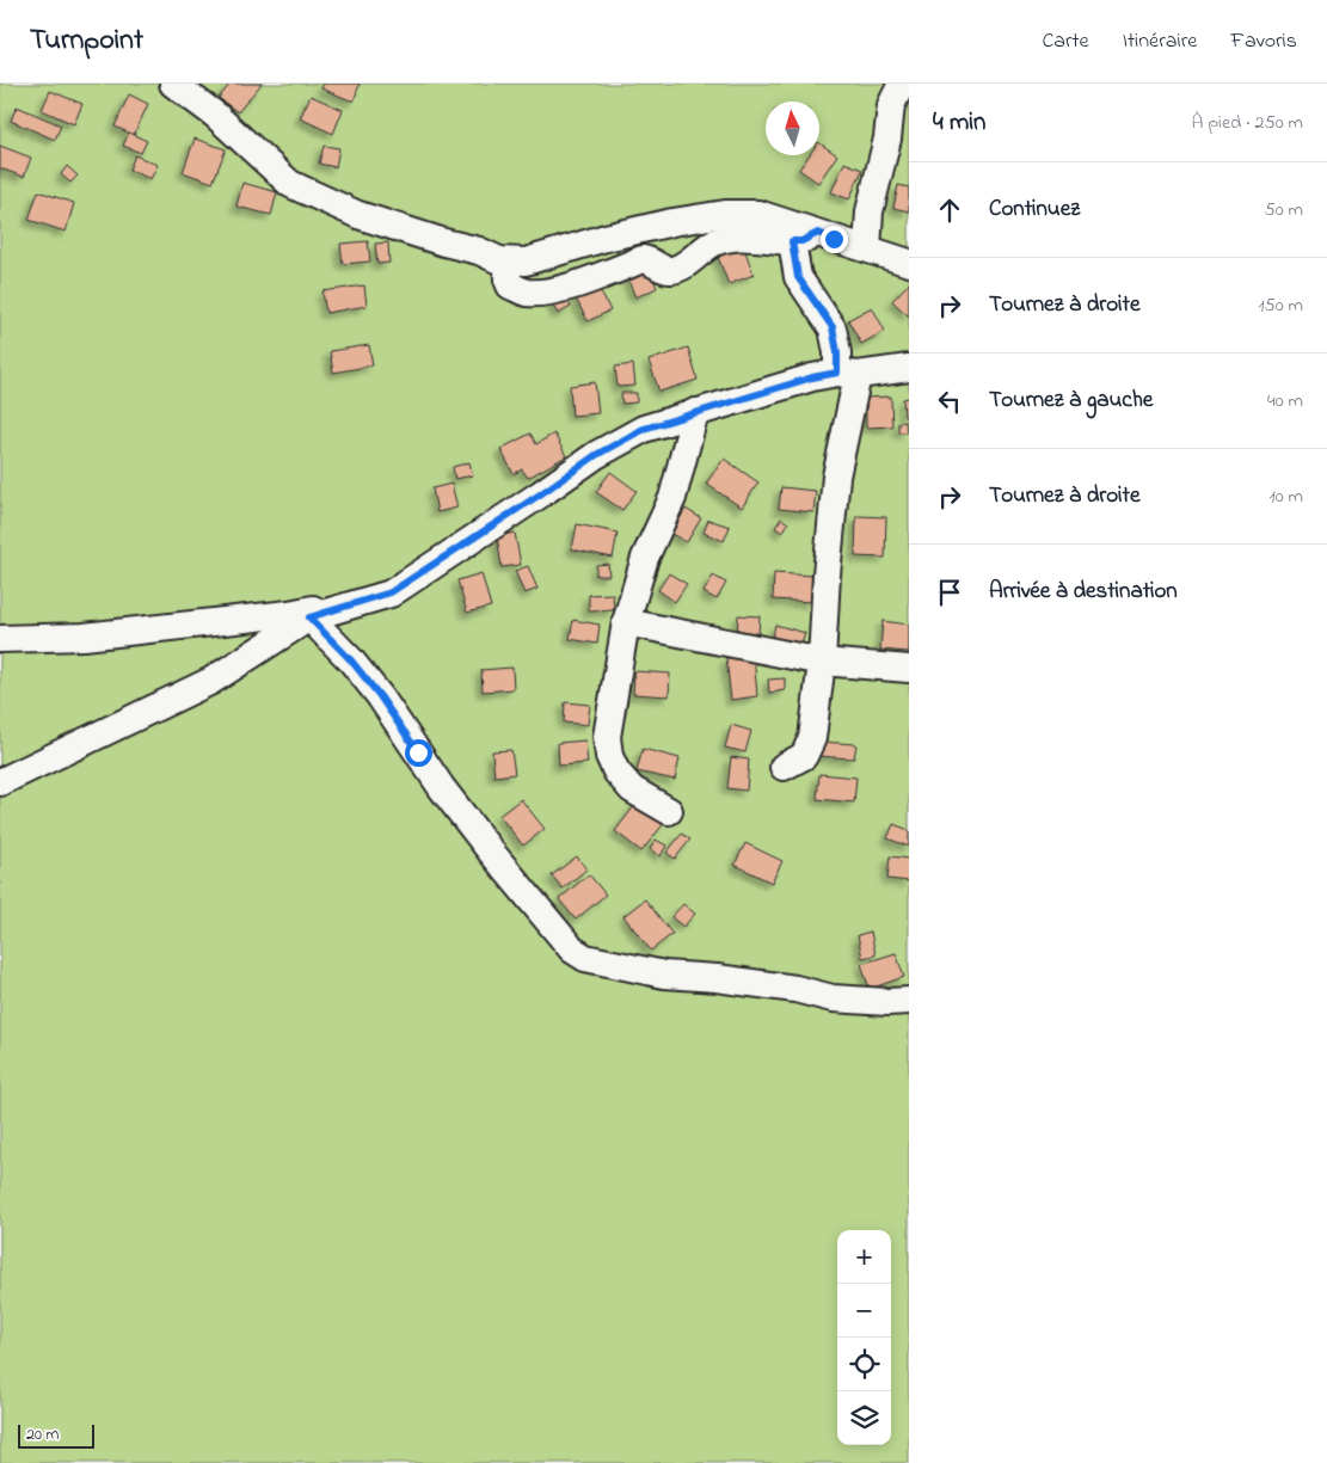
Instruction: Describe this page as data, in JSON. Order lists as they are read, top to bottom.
{
  "scale_bar": "20 m",
  "north": "top",
  "page": {
    "header": "Turnpoint",
    "nav": ["Carte", "Itinéraire", "Favoris"],
    "heading": ["4 min", "À pied · 250 m"],
    "list": [
      ["Continuez", "50 m"],
      ["Tournez à droite", "150 m"],
      ["Tournez à gauche", "40 m"],
      ["Tournez à droite", "10 m"],
      "Arrivée à destination"
    ],
    "map_buttons": ["+", "−"],
    "scale": "20 m"
  }
}
